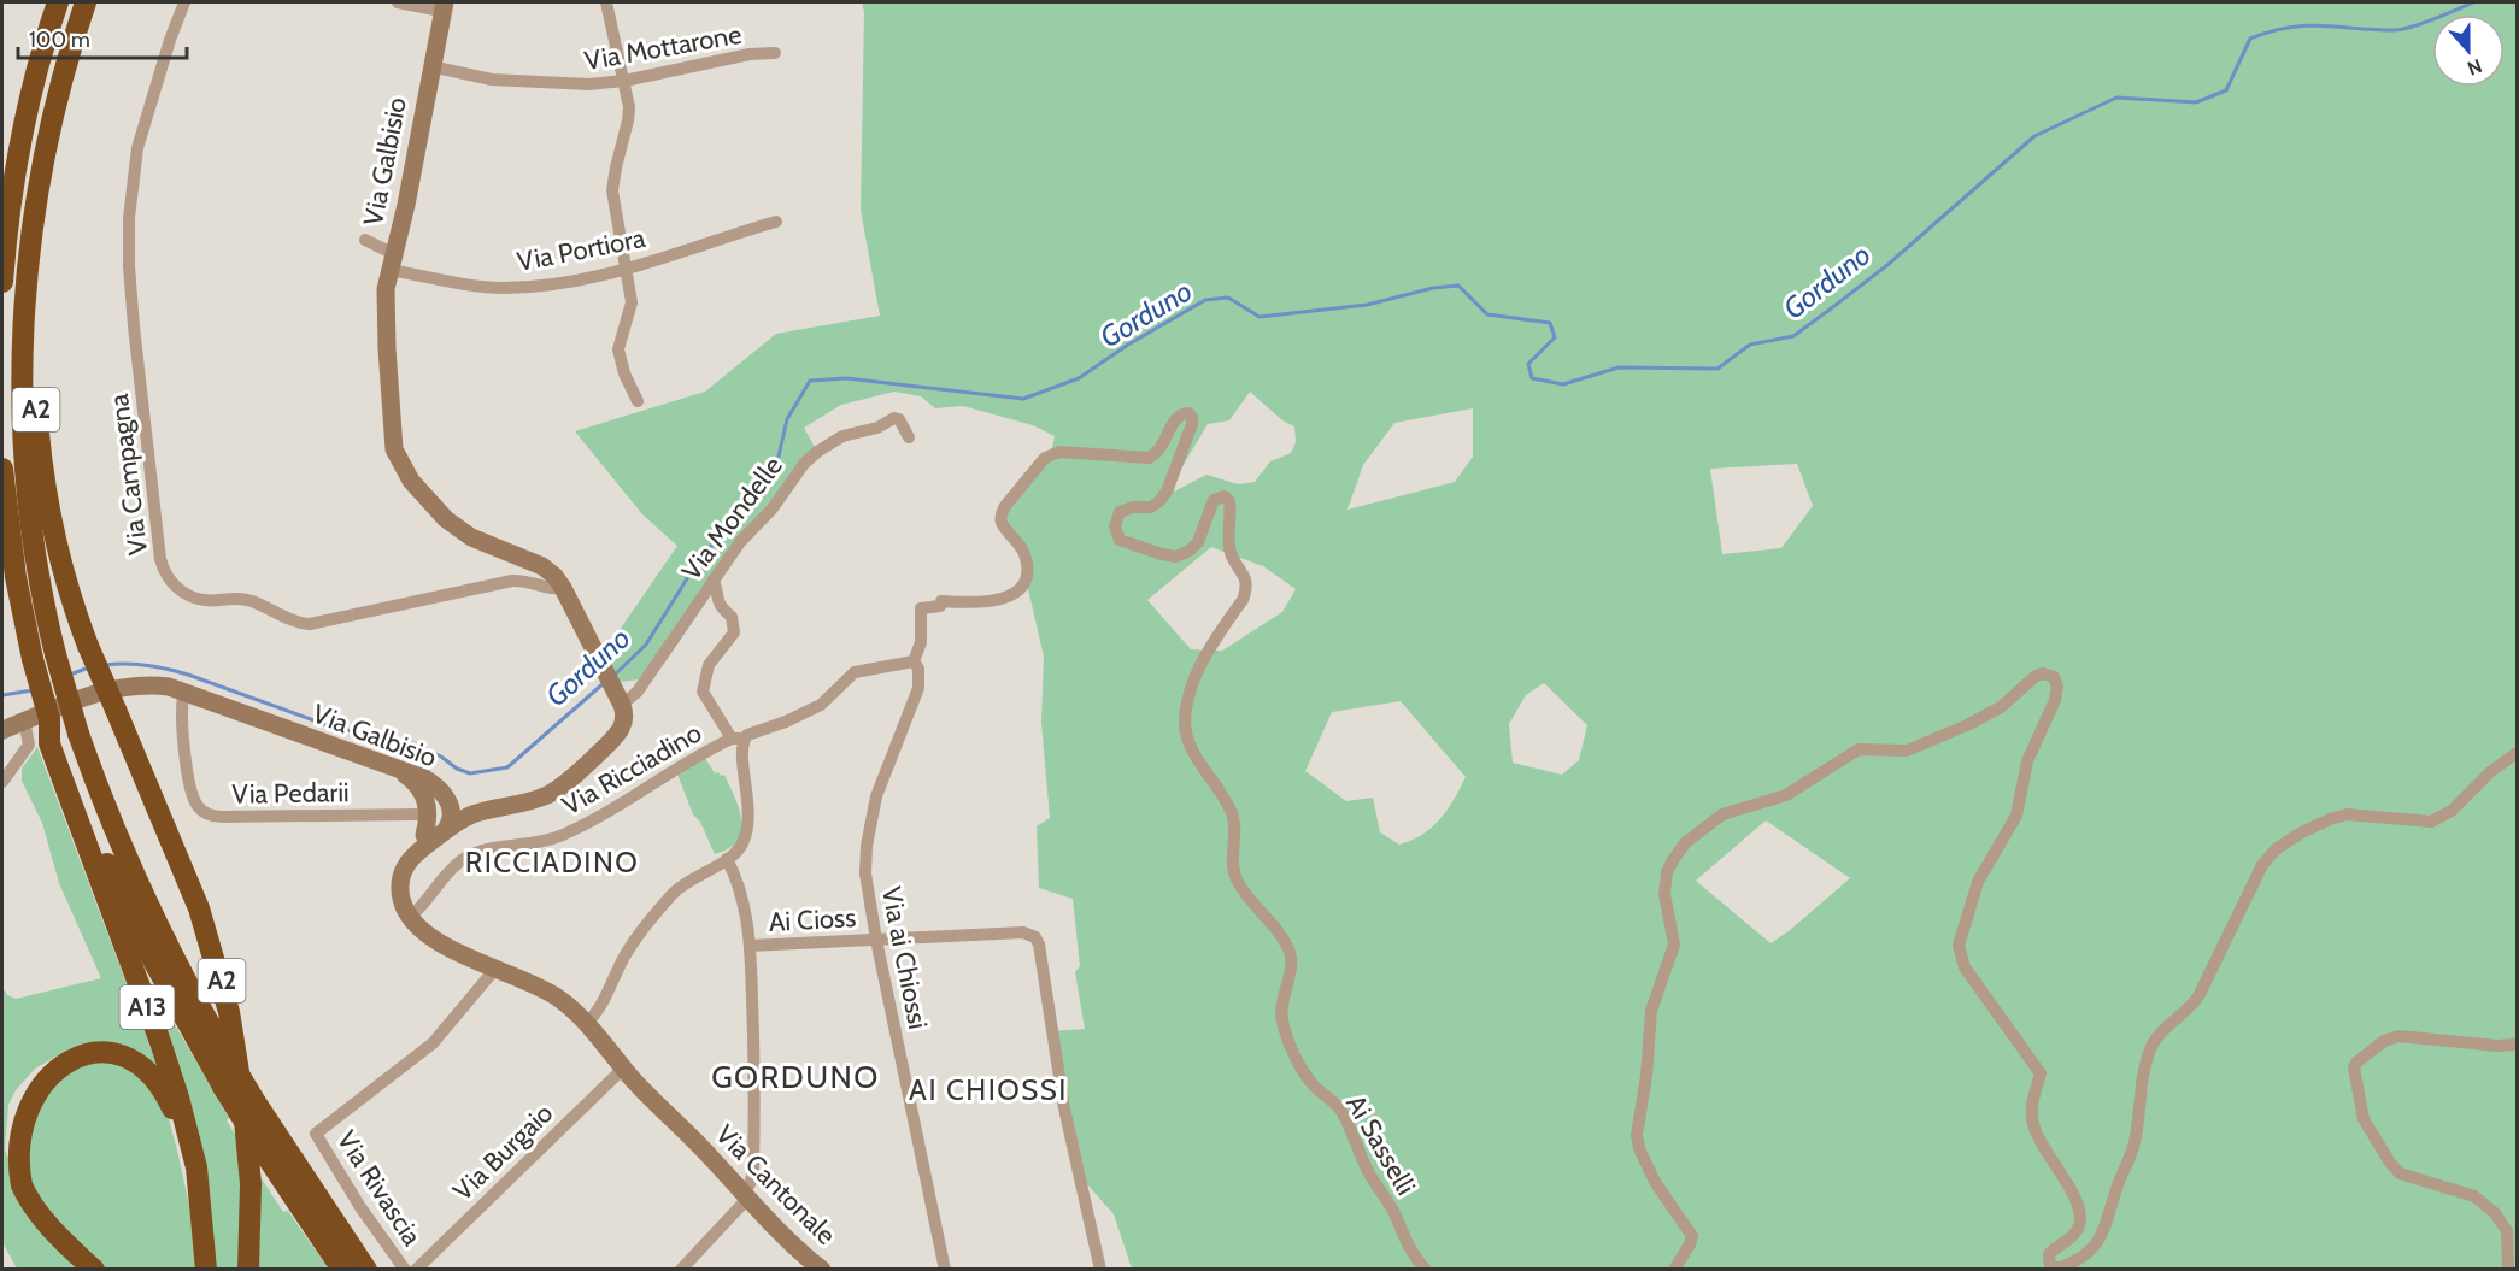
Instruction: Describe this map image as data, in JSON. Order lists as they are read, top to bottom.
{
  "streets": {
    "highway": ["A2", "A13"],
    "main road": ["Via Galbisio", "Via Cantonale"],
    "street": [
      "Via Mottarone",
      "Via Portiora",
      "Via Campagna",
      "Via Mondelle",
      "Via Ricciadino",
      "Via Pedarii",
      "Ai Cioss",
      "Via ai Chiossi",
      "Ai Sasselli",
      "Via Burgaio",
      "Via Rivascia"
    ]
  },
  "crossings": [
    ["Via Mottarone", "Via Galbisio"],
    ["Via Galbisio", "Via Portiora"],
    ["Via Galbisio", "Via Campagna"],
    ["Via Galbisio", "Via Mondelle"],
    ["Via Galbisio", "Via Pedarii"],
    ["A2", "A13"],
    ["Via Ricciadino", "Via ai Chiossi"],
    ["Via Ricciadino", "Via Cantonale"],
    ["Ai Cioss", "Via ai Chiossi"],
    ["Via ai Chiossi", "Ai Sasselli"],
    ["Via Burgaio", "Via Cantonale"],
    ["Via Cantonale", "Via Rivascia"]
  ],
  "districts": ["RICCIADINO", "GORDUNO", "AI CHIOSSI"],
  "water": ["Gorduno"],
  "scale_bar": "100 m",
  "north": "bottom"
}
